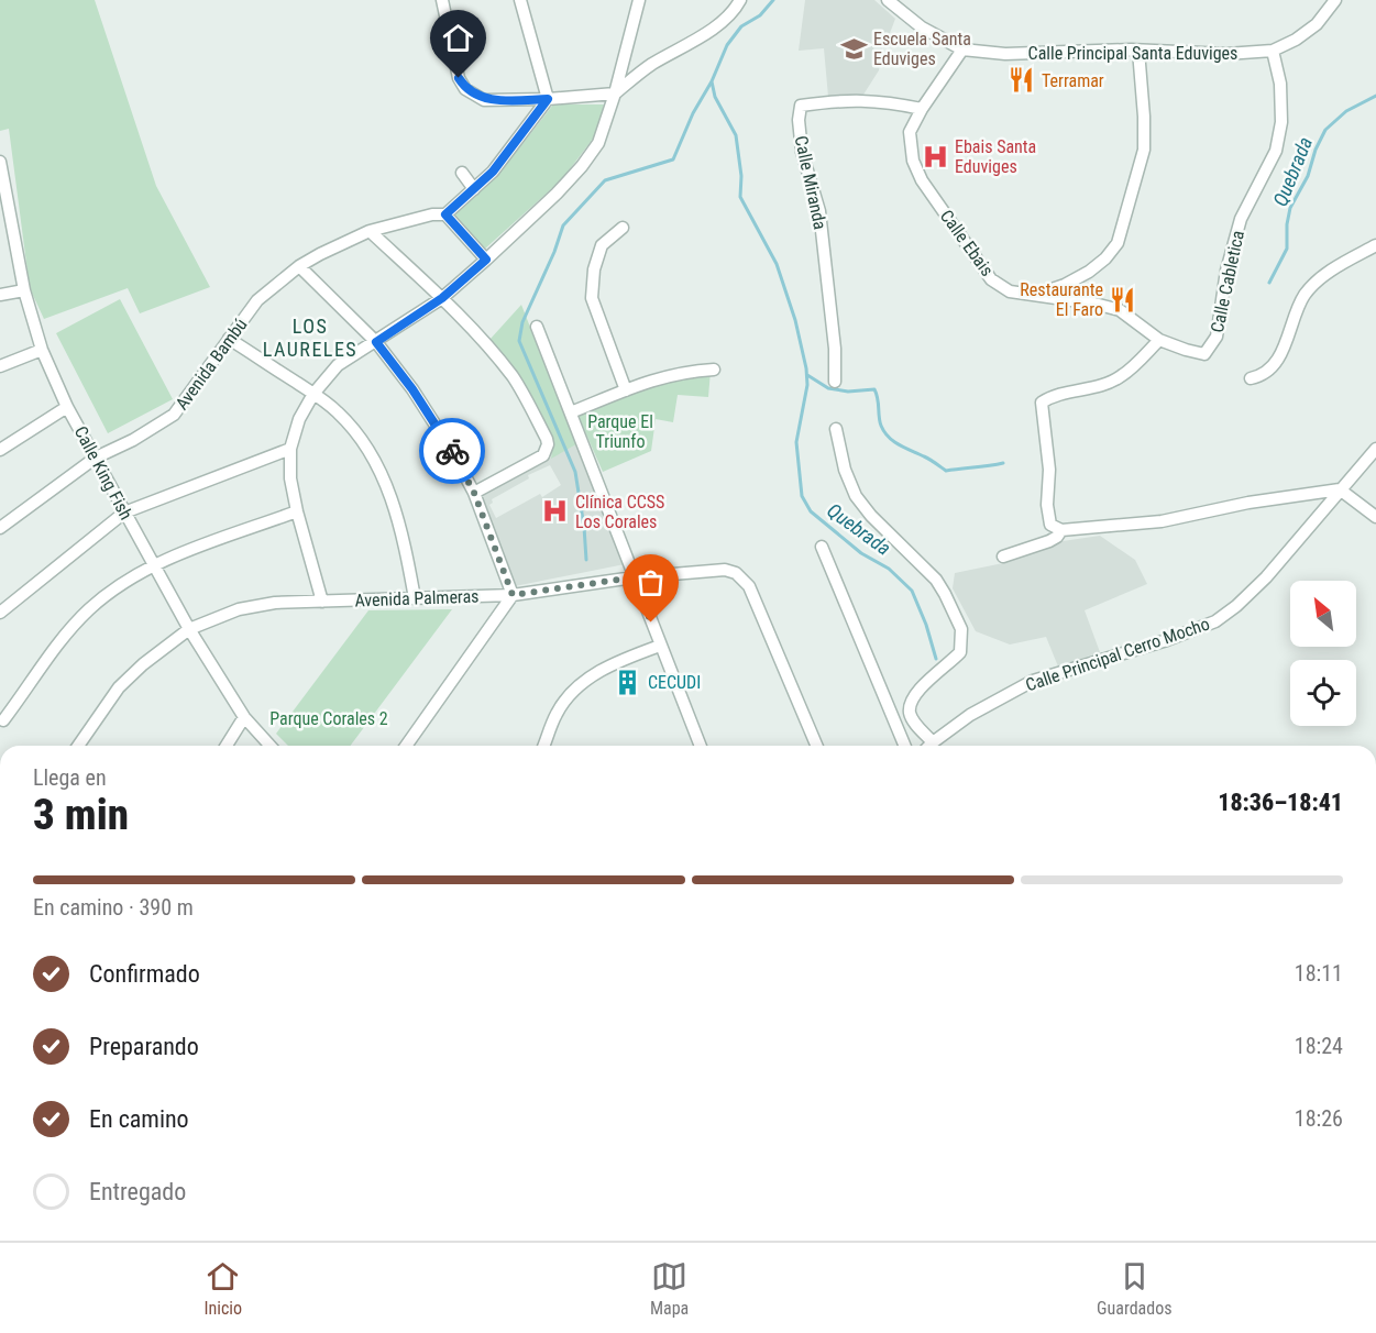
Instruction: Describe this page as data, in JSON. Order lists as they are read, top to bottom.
{
  "streets": {
    "street": [
      "Calle Principal Santa Eduviges",
      "Calle Miranda",
      "Calle Ebais",
      "Calle Cabletica",
      "Avenida Bambú",
      "Calle King Fish",
      "Avenida Palmeras",
      "Calle Principal Cerro Mocho"
    ]
  },
  "crossings": [
    ["Calle Principal Santa Eduviges", "Calle Ebais"],
    ["Calle Principal Santa Eduviges", "Calle Cabletica"],
    ["Calle Miranda", "Calle Ebais"],
    ["Calle Ebais", "Calle Cabletica"],
    ["Avenida Bambú", "Calle King Fish"],
    ["Calle King Fish", "Avenida Palmeras"]
  ],
  "districts": ["LOS LAURELES"],
  "water": ["Quebrada"],
  "parks": ["Parque El Triunfo", "Parque Corales 2"],
  "places": {
    "school or university": ["Escuela Santa Eduviges"],
    "restaurant": ["Terramar", "Restaurante El Faro"],
    "hospital": ["Ebais Santa Eduviges", "Clínica CCSS Los Corales"],
    "building": ["CECUDI"]
  },
  "north": "top left",
  "page": {
    "heading": ["3 min", "Llega en", "18:36–18:41"],
    "bar": "En camino · 390 m",
    "list": [
      ["Confirmado", "18:11"],
      ["Preparando", "18:24"],
      ["En camino", "18:26"],
      "Entregado"
    ],
    "tabs": ["Inicio", "Mapa", "Guardados"]
  }
}
